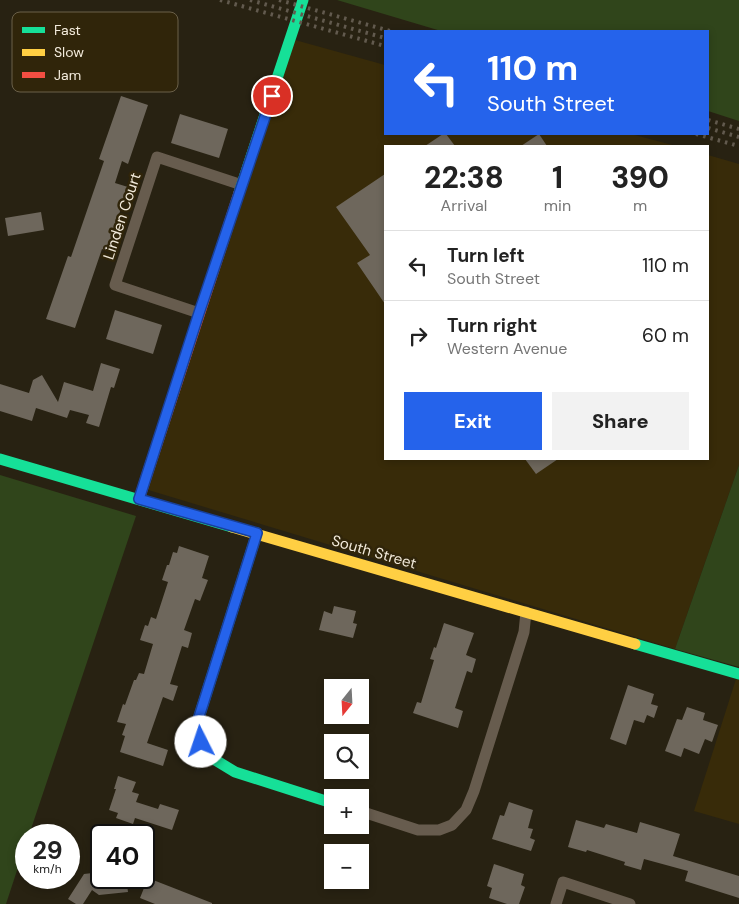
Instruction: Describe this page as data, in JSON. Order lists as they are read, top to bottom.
{
  "streets": {
    "street": ["Linden Court", "South Street"]
  },
  "legend": ["Fast", "Slow", "Jam"],
  "north": "bottom",
  "page": {
    "turn": ["110 m", "South Street"],
    "eta": [
      "22:38",
      "Arrival",
      "1",
      "min",
      "390",
      "m"
    ],
    "list": [
      {
        "name": "Turn left",
        "note": "South Street",
        "value": "110 m"
      },
      {
        "name": "Turn right",
        "note": "Western Avenue",
        "value": "60 m"
      }
    ],
    "buttons": ["Exit", "Share"],
    "map_buttons": ["+", "−"],
    "speed": "29 km/h",
    "limit": "40"
  }
}
